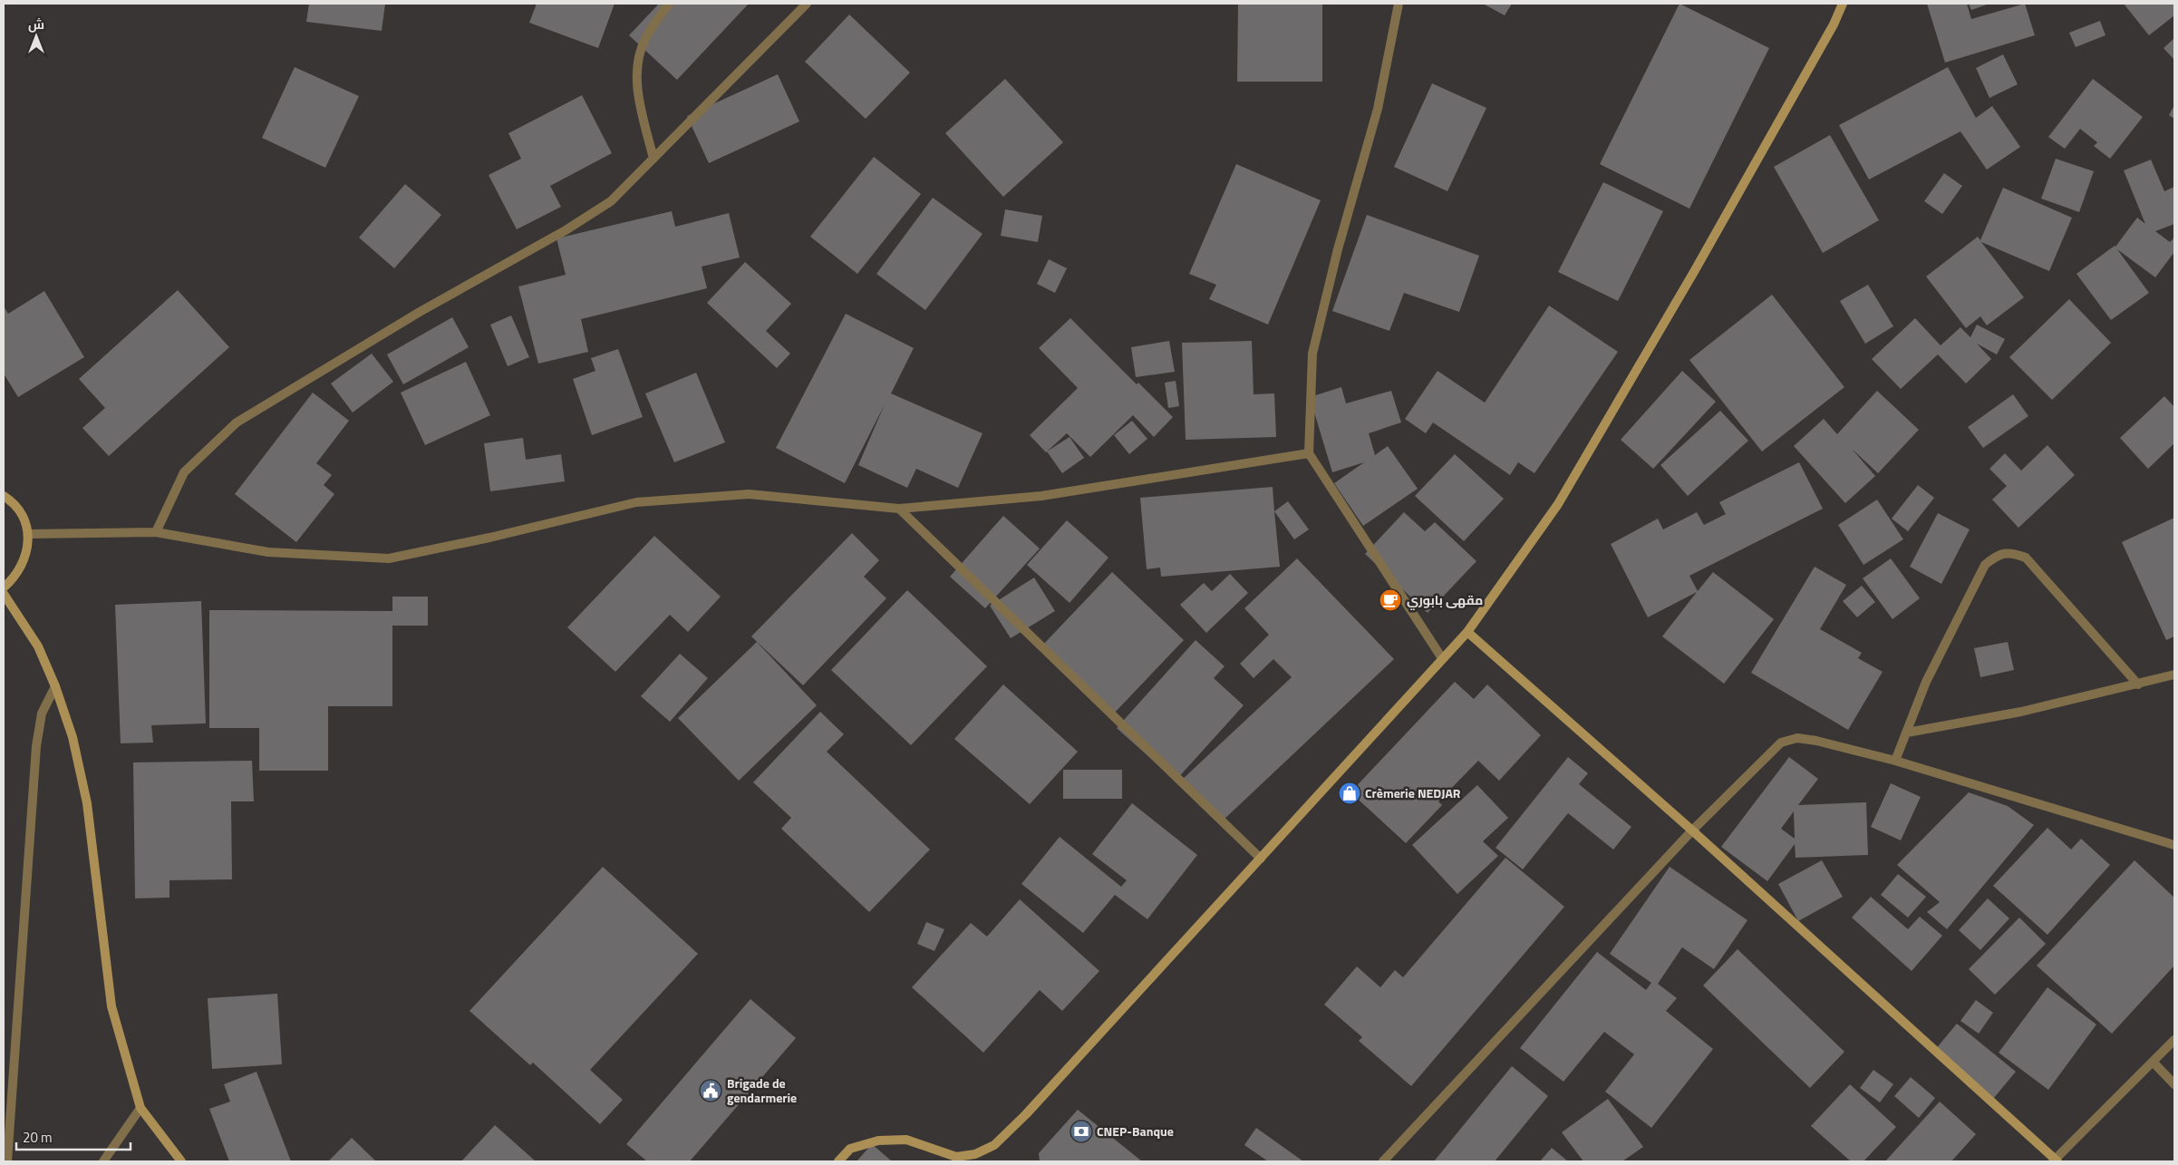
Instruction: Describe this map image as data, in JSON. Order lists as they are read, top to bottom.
{
  "places": {
    "cafe": ["مقهى بابوري"],
    "shop": ["Crèmerie NEDJAR"],
    "public building": ["Brigade de gendarmerie"],
    "bank": ["CNEP-Banque"]
  },
  "scale_bar": "20 m",
  "north": "top"
}
